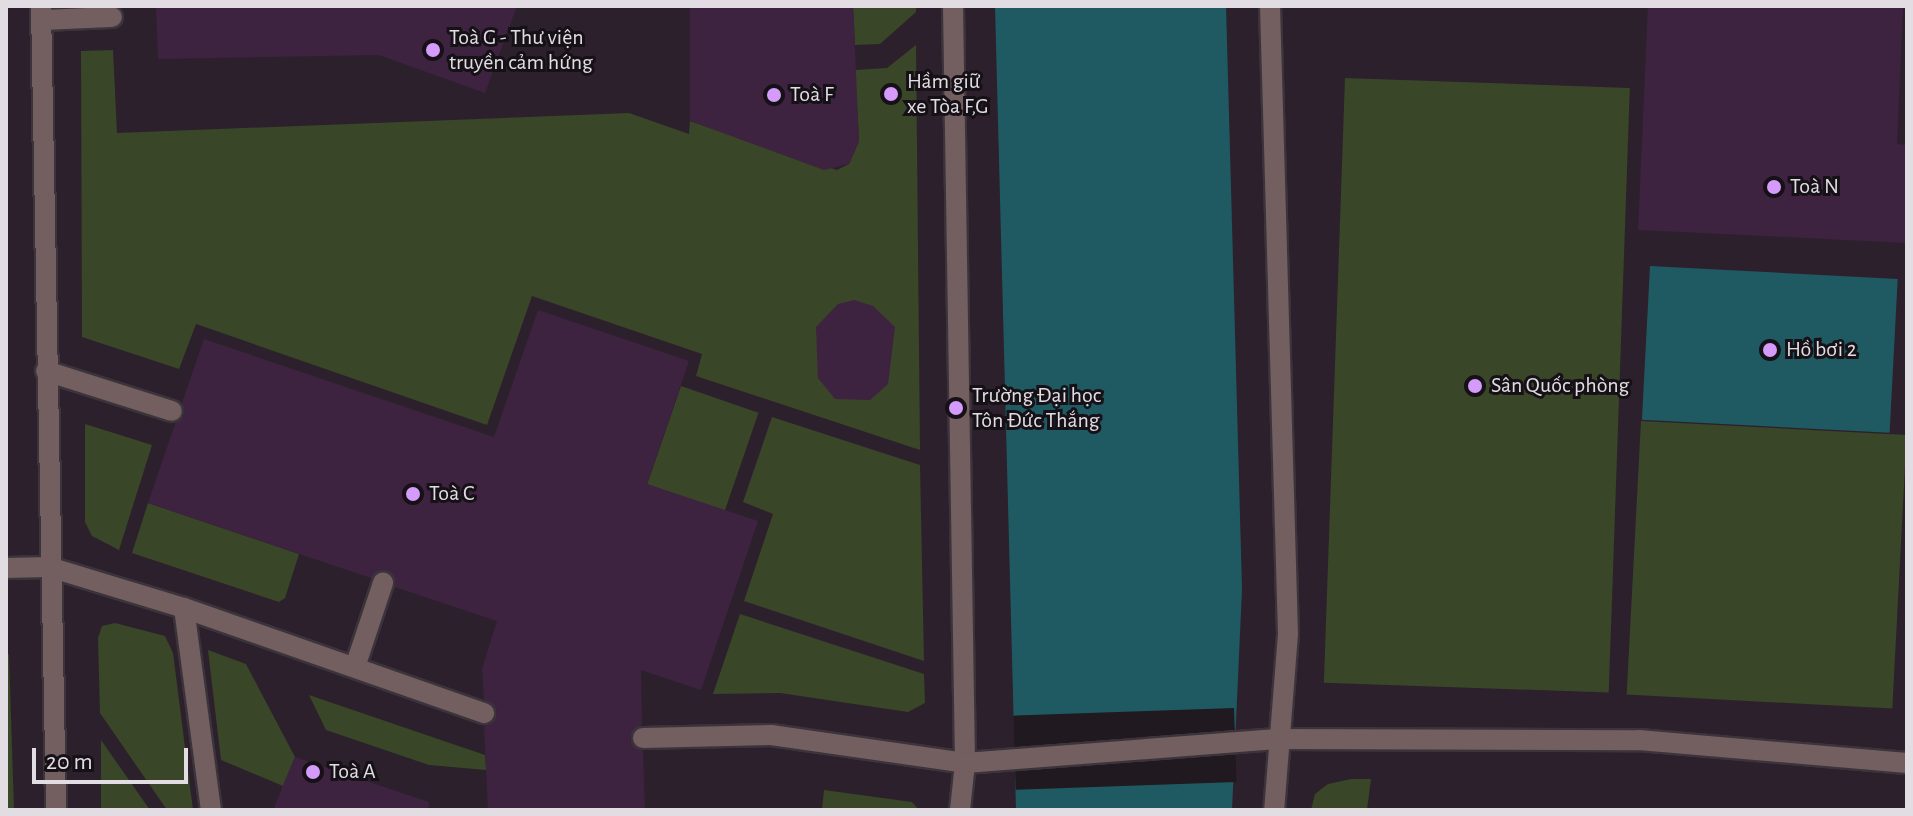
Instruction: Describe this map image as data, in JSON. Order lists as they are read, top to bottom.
{
  "places": [
    "Toà G - Thư viện truyền cảm hứng",
    "Hầm giữ xe Tòa F,G",
    "Toà F",
    "Toà N",
    "Hồ bơi 2",
    "Sân Quốc phòng",
    "Trường Đại học Tôn Đức Thắng",
    "Toà C",
    "Toà A"
  ],
  "scale_bar": "20 m"
}
